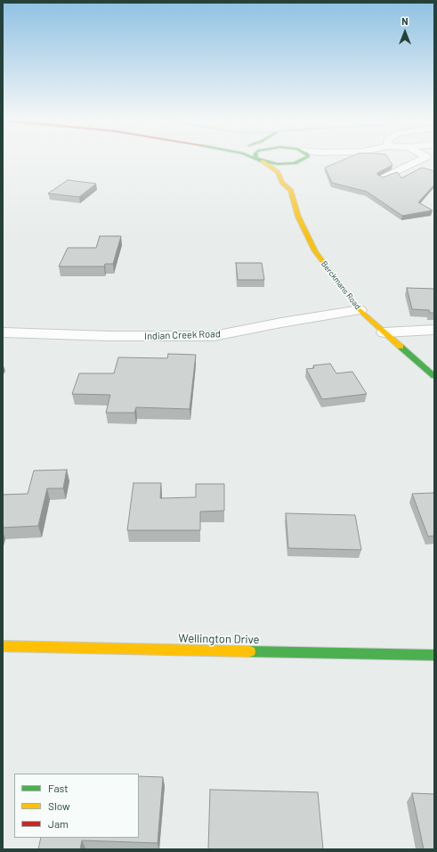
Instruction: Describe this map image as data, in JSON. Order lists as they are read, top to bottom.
{
  "streets": {
    "main road": ["Berckmans Road", "Wellington Drive"],
    "street": ["Indian Creek Road"]
  },
  "crossings": [
    ["Berckmans Road", "Indian Creek Road"]
  ],
  "legend": ["Fast", "Slow", "Jam"],
  "north": "top"
}
